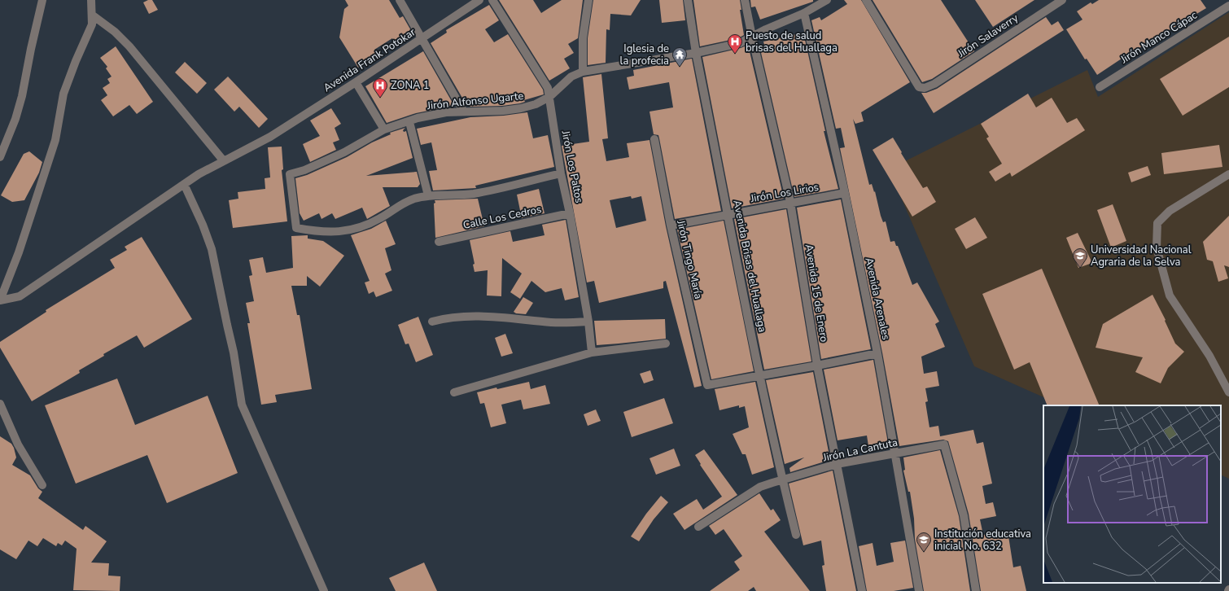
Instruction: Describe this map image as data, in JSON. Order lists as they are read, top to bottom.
{
  "streets": {
    "street": [
      "Jirón Salaverry",
      "Jirón Manco Cápac",
      "Avenida Frank Potokar",
      "Jirón Alfonso Ugarte",
      "Jirón Los Paltos",
      "Jirón Los Lirios",
      "Calle Los Cedros",
      "Jirón Tingo María",
      "Avenida Brisas del Huallaga",
      "Avenida 15 de Enero",
      "Avenida Arenales",
      "Jirón La Cantuta"
    ]
  },
  "crossings": [
    ["Jirón Alfonso Ugarte", "Jirón Los Paltos"],
    ["Jirón Alfonso Ugarte", "Avenida Brisas del Huallaga"],
    ["Jirón Alfonso Ugarte", "Avenida 15 de Enero"],
    ["Jirón Alfonso Ugarte", "Avenida Arenales"],
    ["Jirón Los Paltos", "Calle Los Cedros"],
    ["Jirón Los Lirios", "Jirón Tingo María"],
    ["Jirón Los Lirios", "Avenida Brisas del Huallaga"],
    ["Jirón Los Lirios", "Avenida 15 de Enero"],
    ["Jirón Los Lirios", "Avenida Arenales"],
    ["Jirón Tingo María", "Avenida Brisas del Huallaga"],
    ["Avenida Brisas del Huallaga", "Jirón La Cantuta"],
    ["Avenida 15 de Enero", "Jirón La Cantuta"],
    ["Avenida Arenales", "Jirón La Cantuta"]
  ],
  "places": {
    "hospital": ["Puesto de salud brisas del Huallaga", "ZONA 1"],
    "temple": ["Iglesia de la profecia"],
    "school or university": ["Universidad Nacional Agraria de la Selva", "Institución educativa inicial No. 632"]
  }
}
